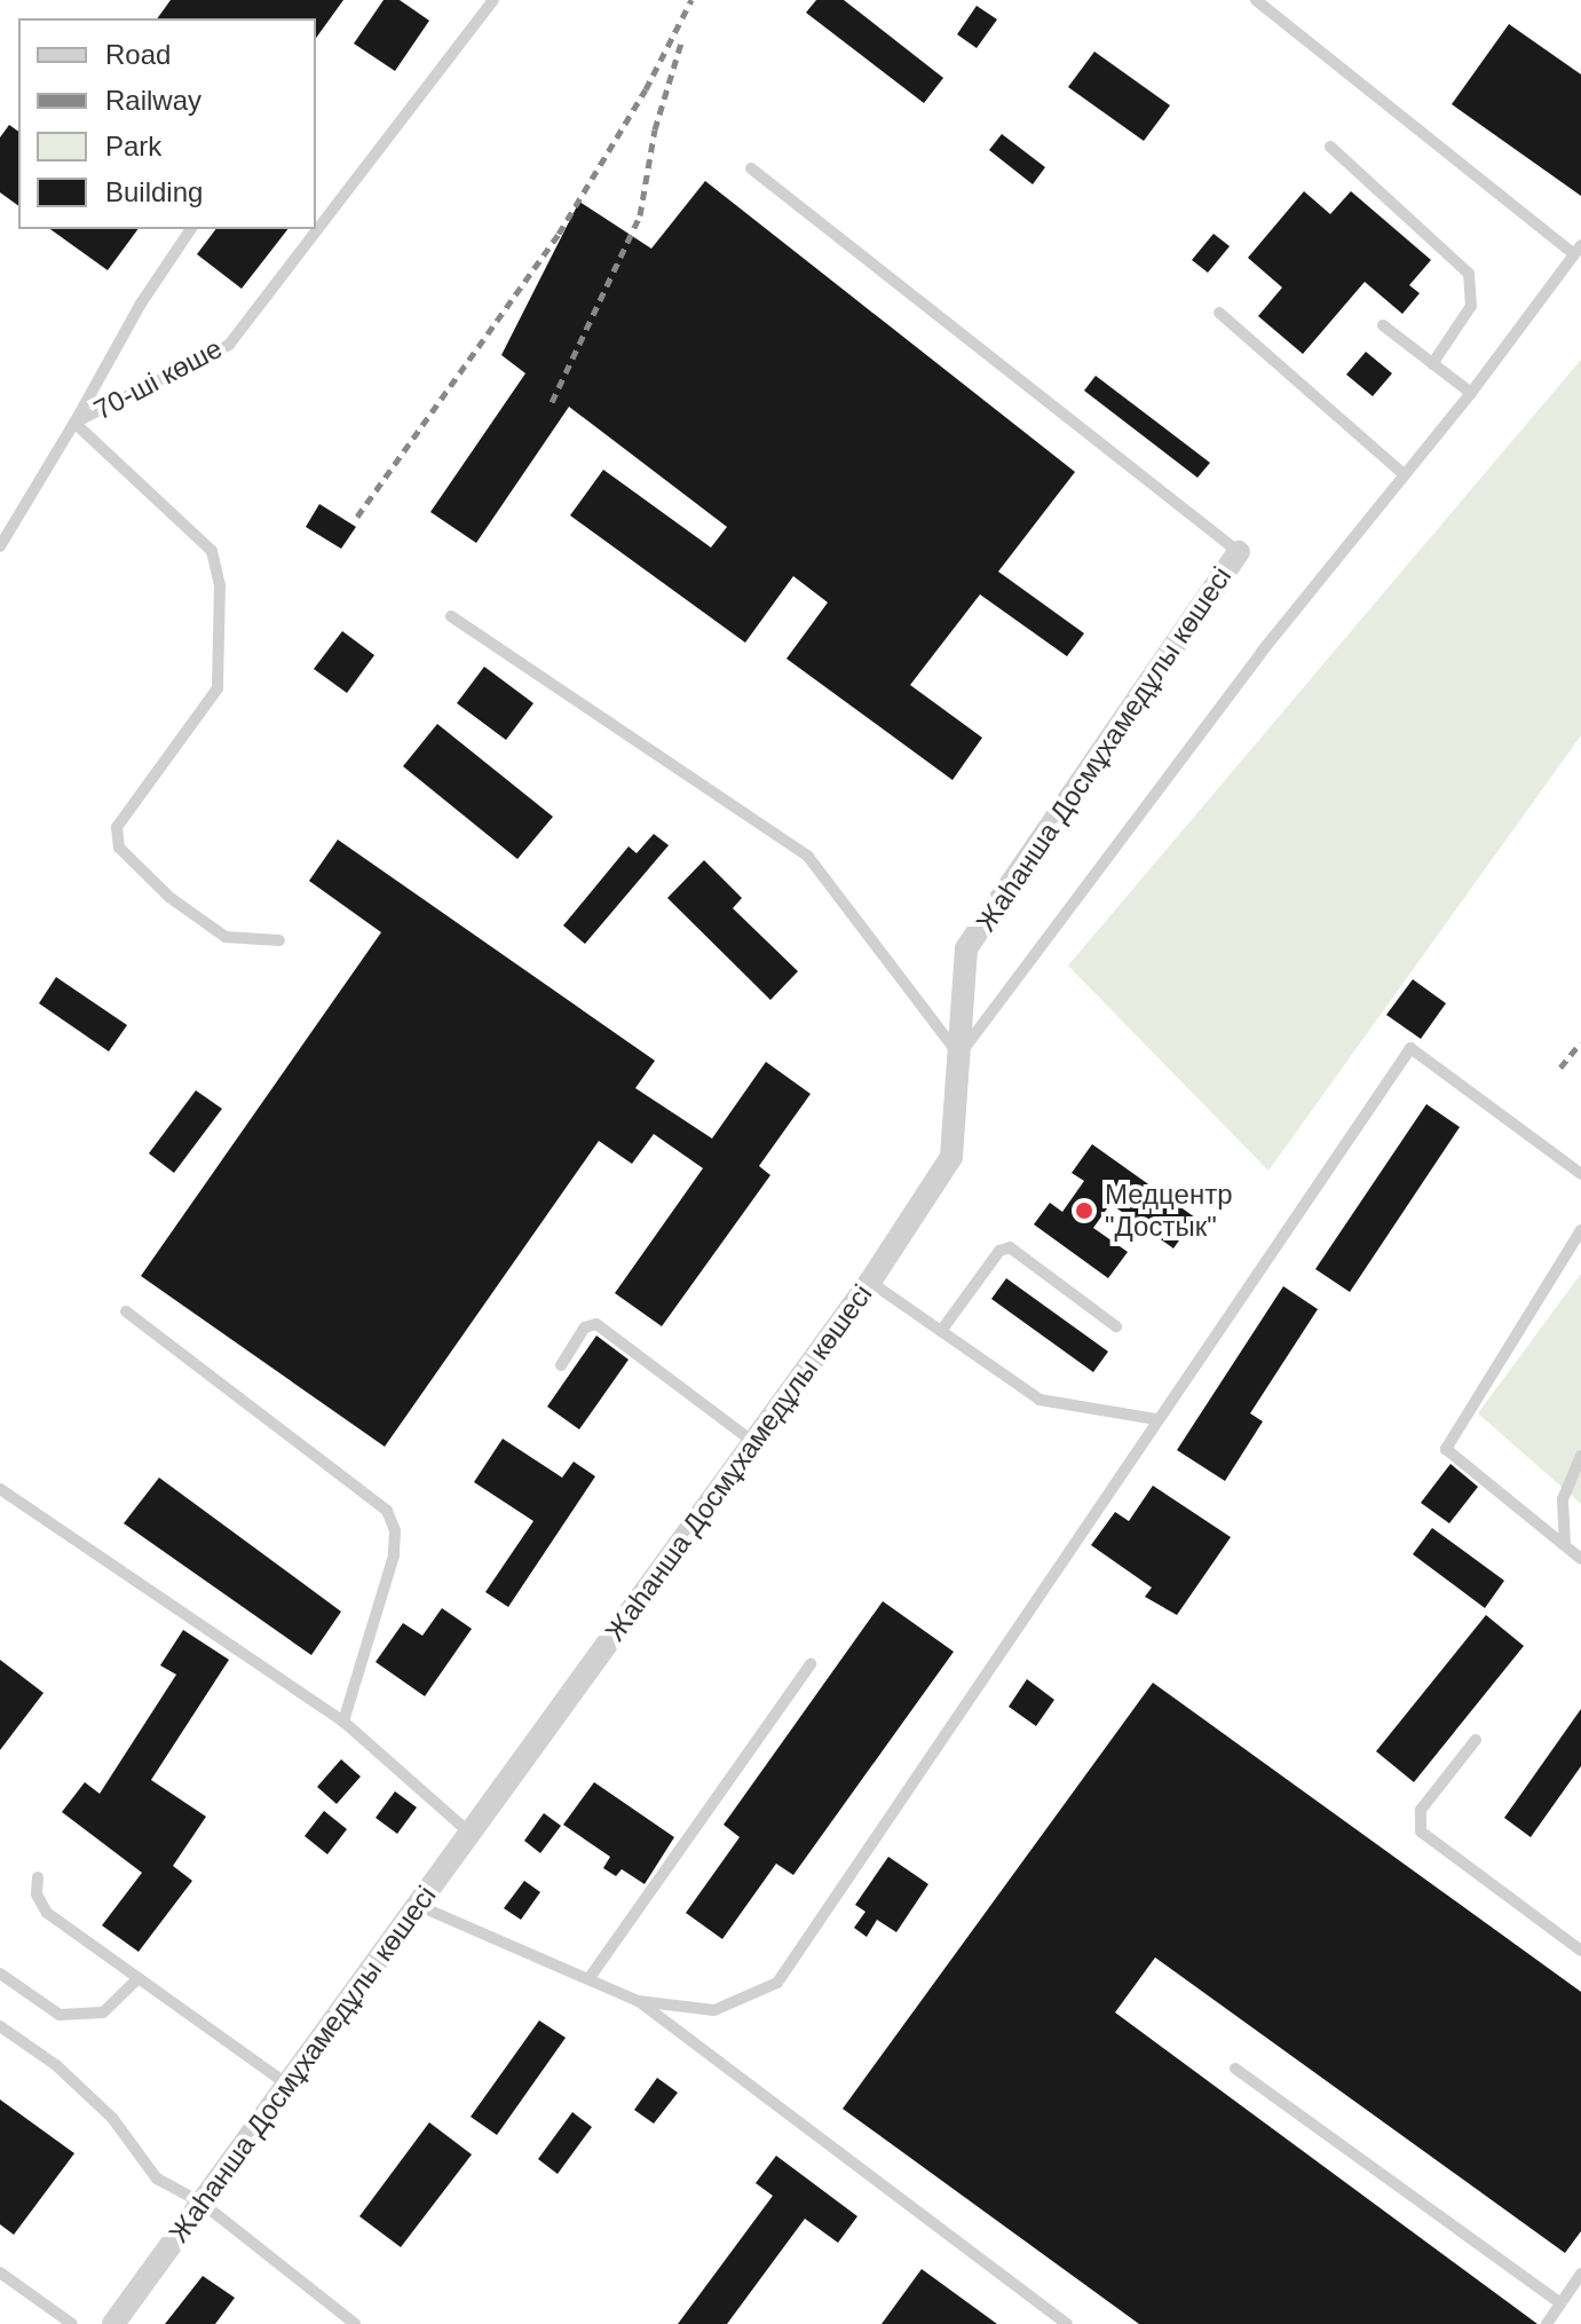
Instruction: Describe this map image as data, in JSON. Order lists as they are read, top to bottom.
{
  "streets": {
    "street": ["Жаһанша Досмұхамедұлы көшесі"],
    "lane": ["70-ші көше"]
  },
  "places": ["Медцентр \"Достык\""],
  "legend": [
    "Road",
    "Railway",
    "Park",
    "Building"
  ]
}
